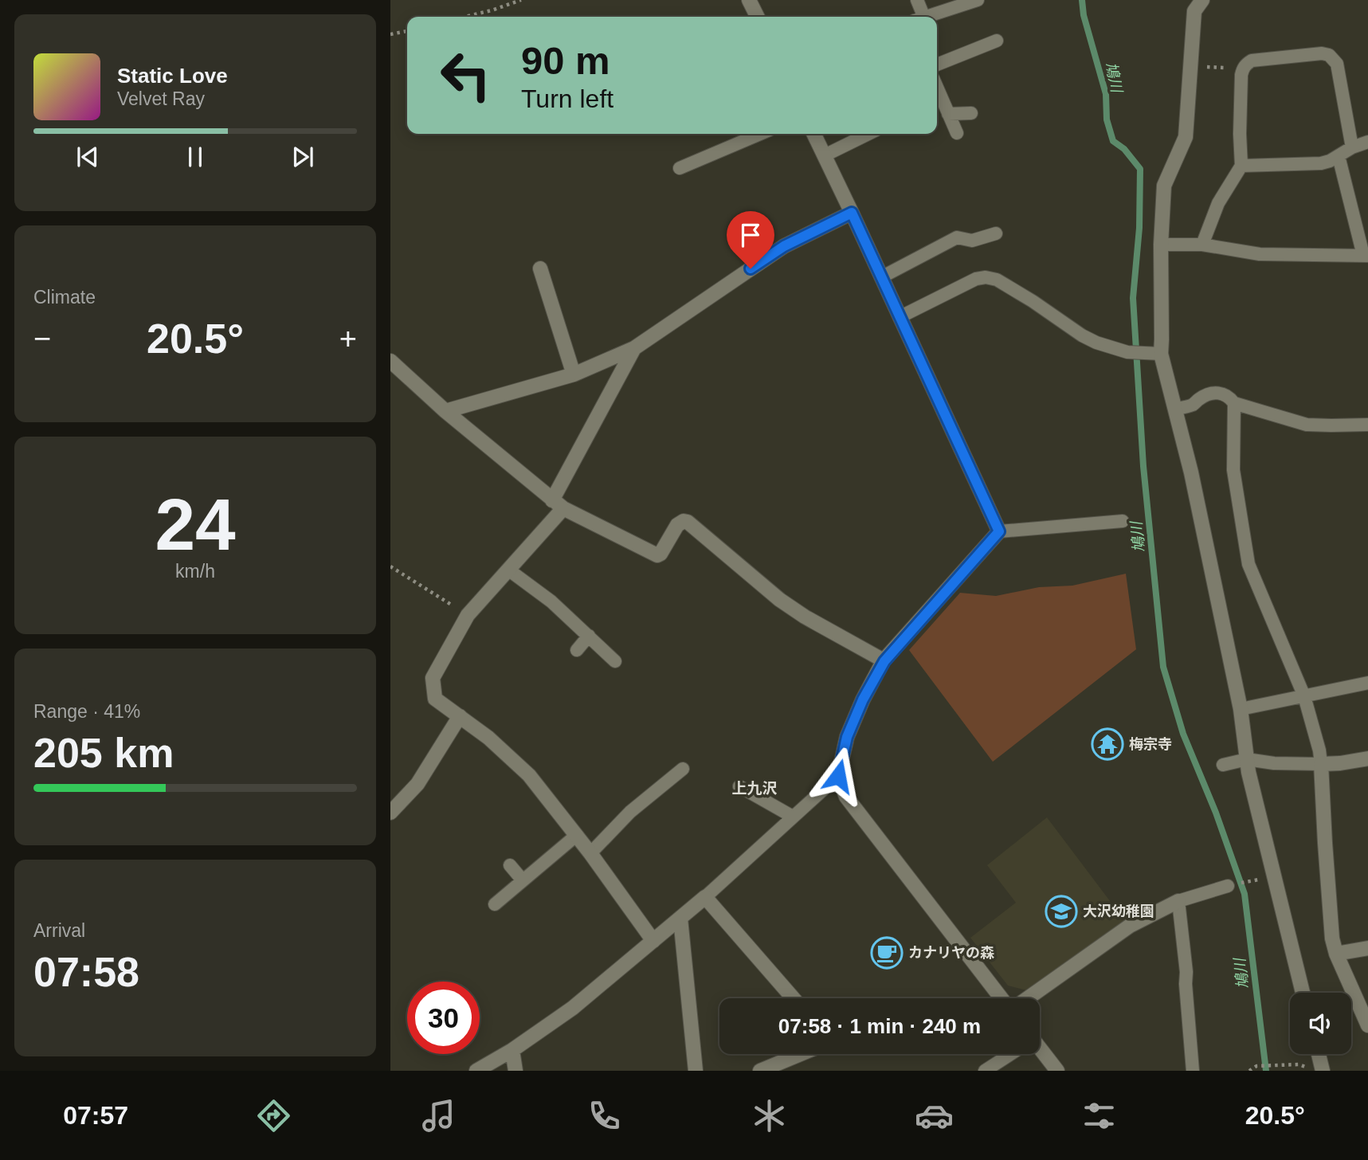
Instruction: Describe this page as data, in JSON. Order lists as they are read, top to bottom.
{
  "districts": ["上九沢"],
  "water": ["鳩川"],
  "places": {
    "temple": ["梅宗寺"],
    "school or university": ["大沢幼稚園"],
    "cafe": ["カナリヤの森"]
  },
  "page": {
    "turn": ["90 m", "Turn left"],
    "song": ["Static Love", "Velvet Ray"],
    "tile": [
      "Climate",
      ["24", "km/h"],
      ["Range · 41%", "205 km"],
      ["Arrival", "07:58"]
    ],
    "heat": ["−", "20.5°", "+"],
    "limit": "30",
    "trip": "07:58 · 1 min · 240 m",
    "tabs": ["07:57", "20.5°"]
  }
}
